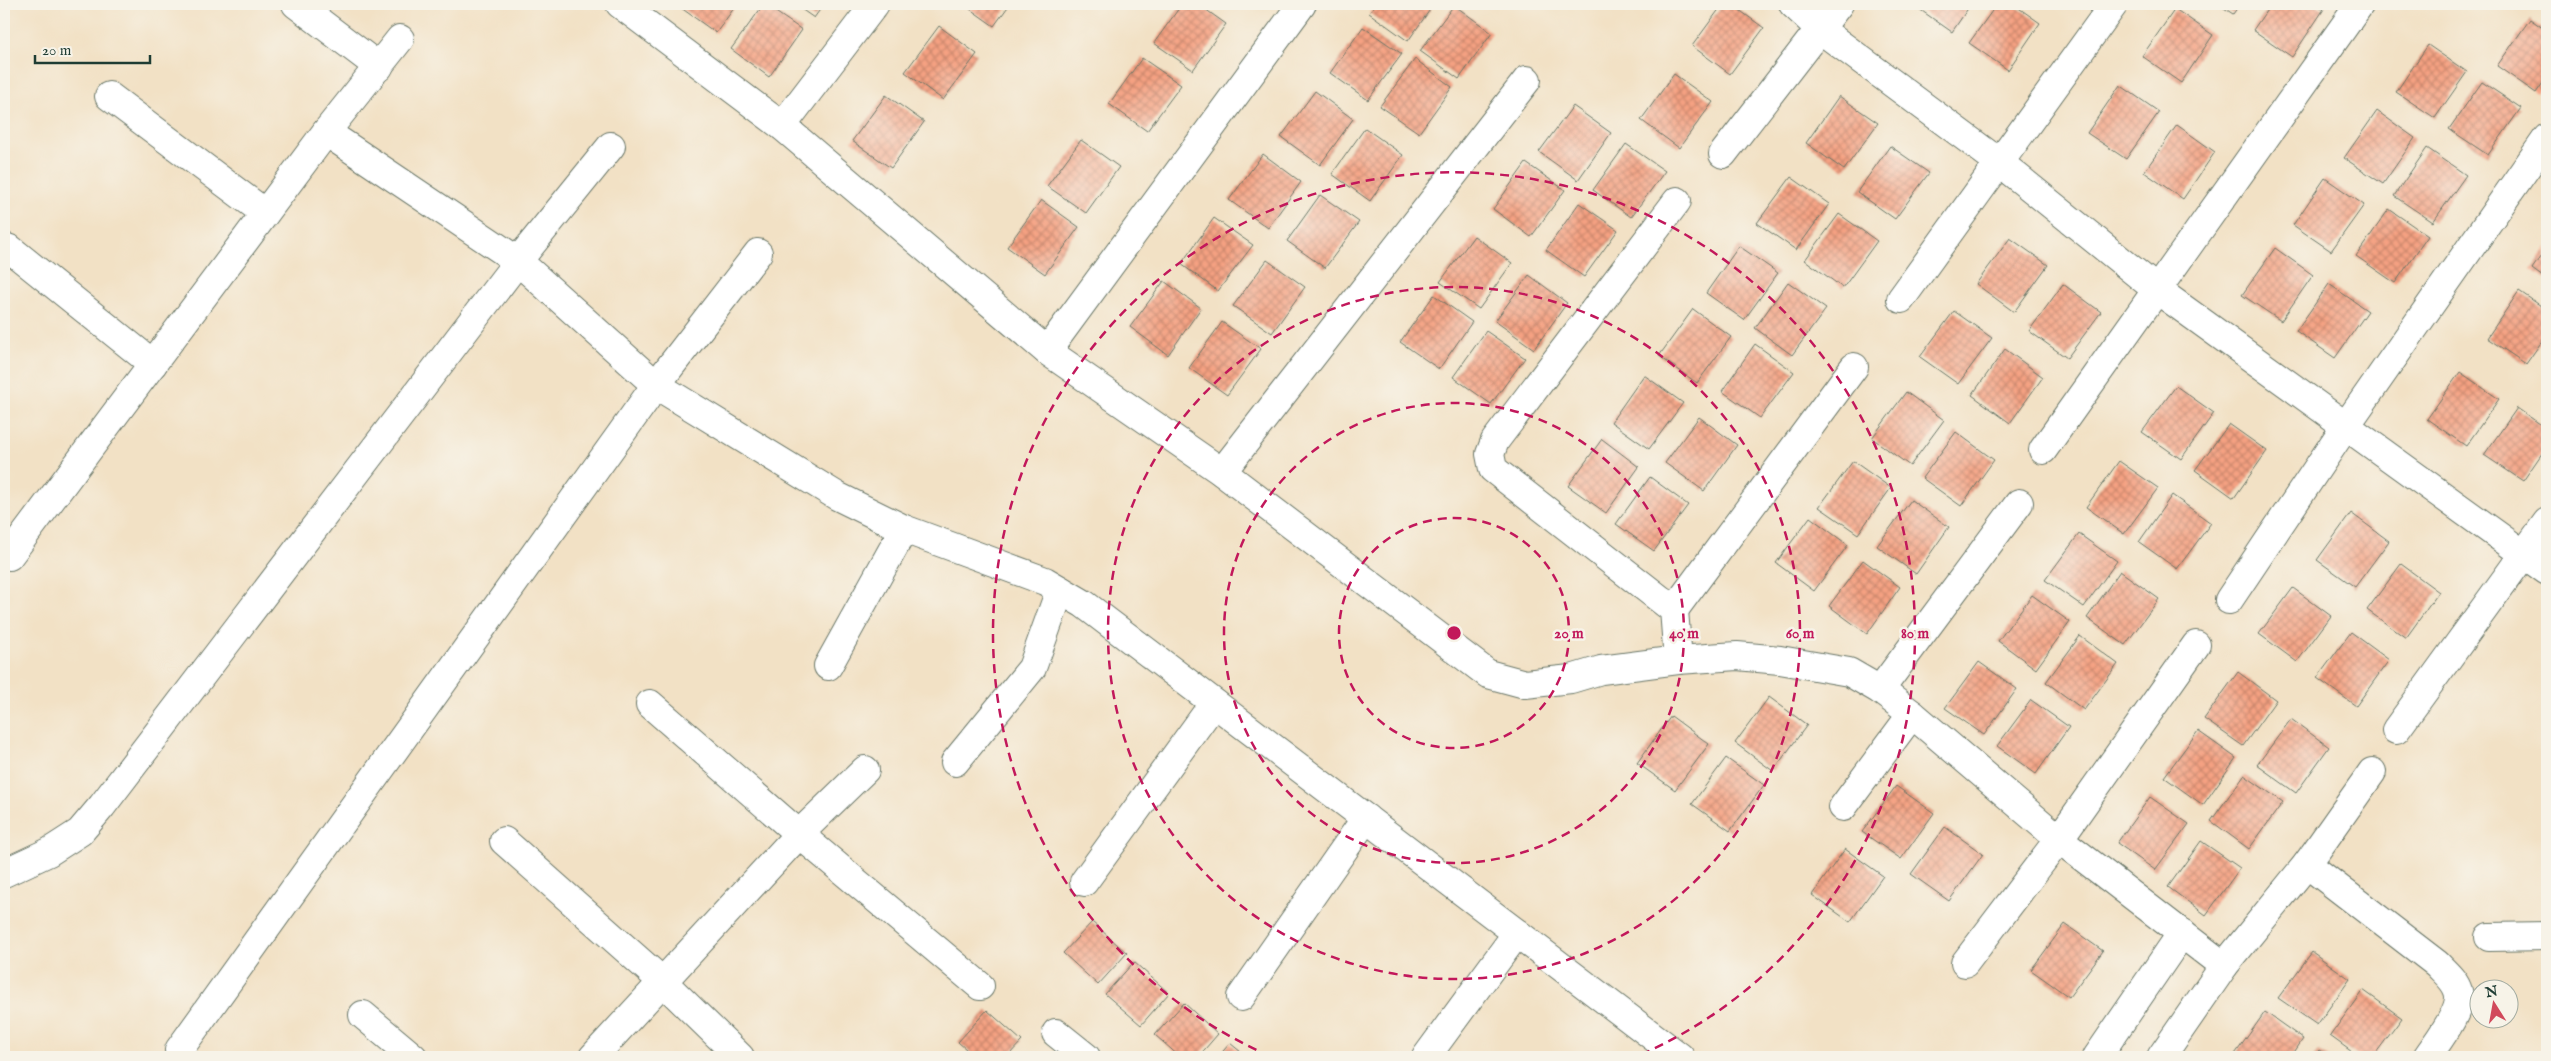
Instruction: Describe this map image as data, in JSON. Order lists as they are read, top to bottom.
{
  "scale_bar": "20 m",
  "north": "top",
  "rings": [
    "20 m",
    "40 m",
    "60 m",
    "80 m"
  ]
}
